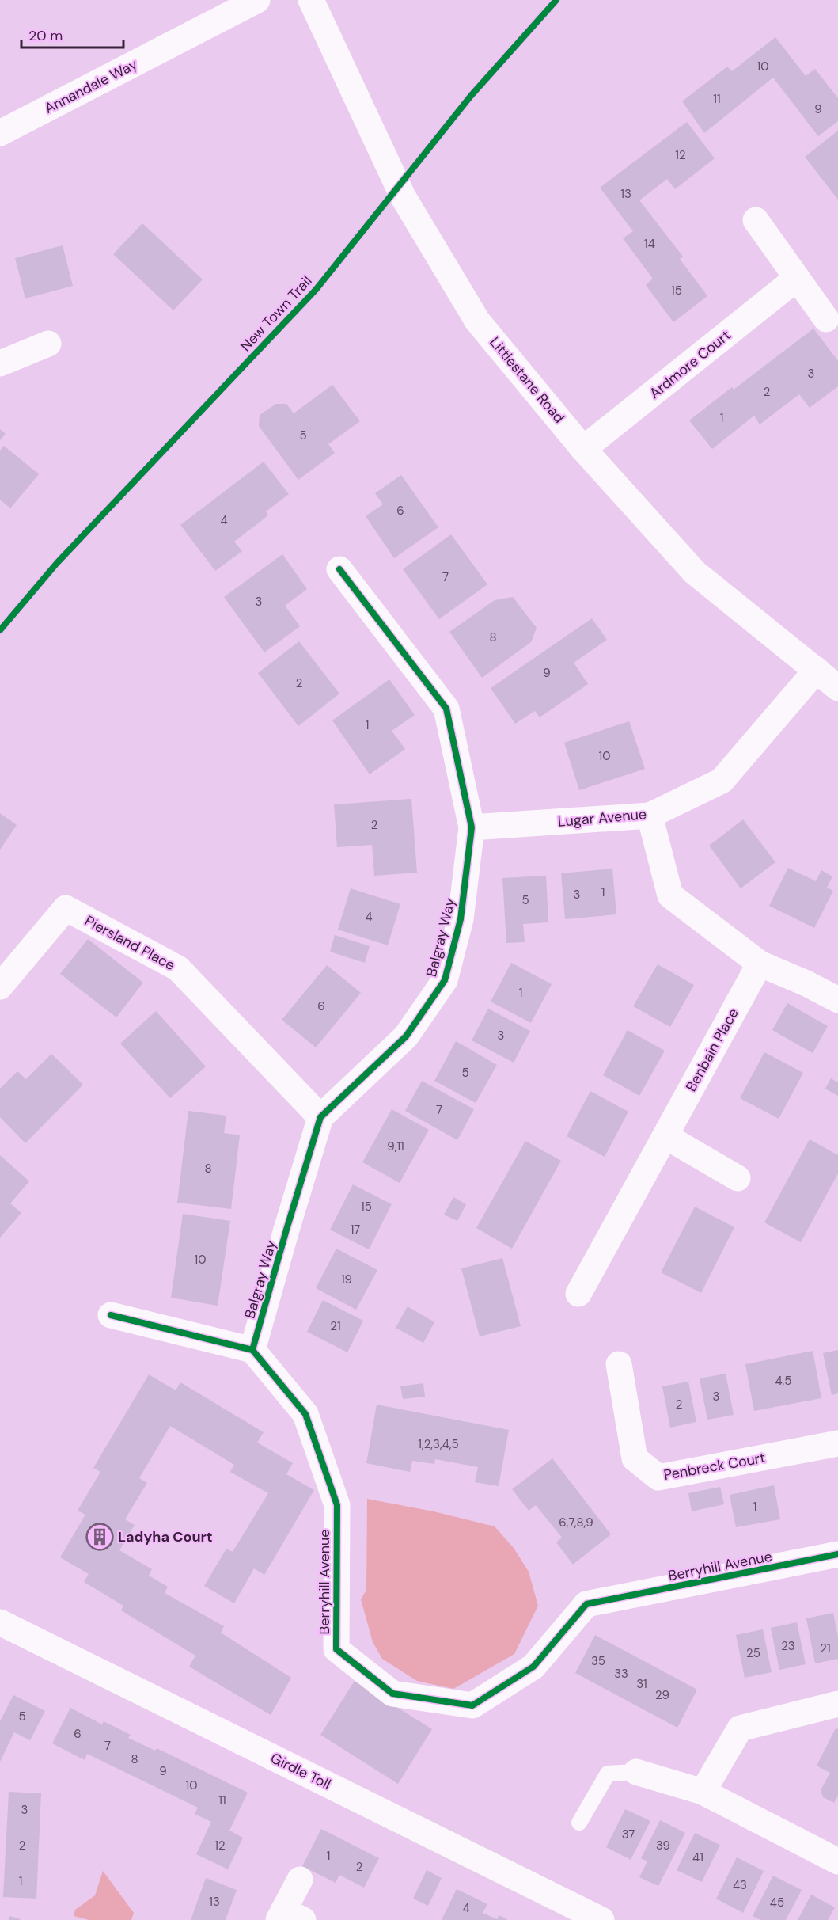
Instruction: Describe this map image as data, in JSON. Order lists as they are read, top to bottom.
{
  "streets": {
    "street": [
      "Annandale Way",
      "Ardmore Court",
      "Littlestane Road",
      "Lugar Avenue",
      "Balgray Way",
      "Piersland Place",
      "Benbain Place",
      "Penbreck Court",
      "Berryhill Avenue",
      "Girdle Toll"
    ],
    "cycle path": ["New Town Trail"]
  },
  "crossings": [
    ["Ardmore Court", "Littlestane Road"],
    ["Littlestane Road", "Lugar Avenue"],
    ["Lugar Avenue", "Balgray Way"],
    ["Balgray Way", "Piersland Place"],
    ["Balgray Way", "Berryhill Avenue"]
  ],
  "places": {
    "building": ["Ladyha Court"]
  },
  "house_numbers": [
    "10",
    "11",
    "9",
    "12",
    "13",
    "14",
    "15",
    "3",
    "2",
    "1",
    "5",
    "6",
    "4",
    "7",
    "3",
    "8",
    "9",
    "2",
    "1",
    "10",
    "2",
    "1",
    "3",
    "5",
    "4",
    "1",
    "6",
    "3",
    "5",
    "7",
    "9,11",
    "8",
    "15",
    "17",
    "10",
    "19",
    "21",
    "4,5",
    "3",
    "2",
    "1,2,3,4,5",
    "1",
    "6,7,8,9",
    "23",
    "21",
    "25",
    "35",
    "33",
    "31",
    "29",
    "5",
    "6",
    "7",
    "8",
    "9",
    "10",
    "11",
    "3",
    "37",
    "2",
    "12",
    "39",
    "1",
    "41",
    "2",
    "1",
    "43",
    "13",
    "45",
    "4"
  ],
  "scale_bar": "20 m"
}
